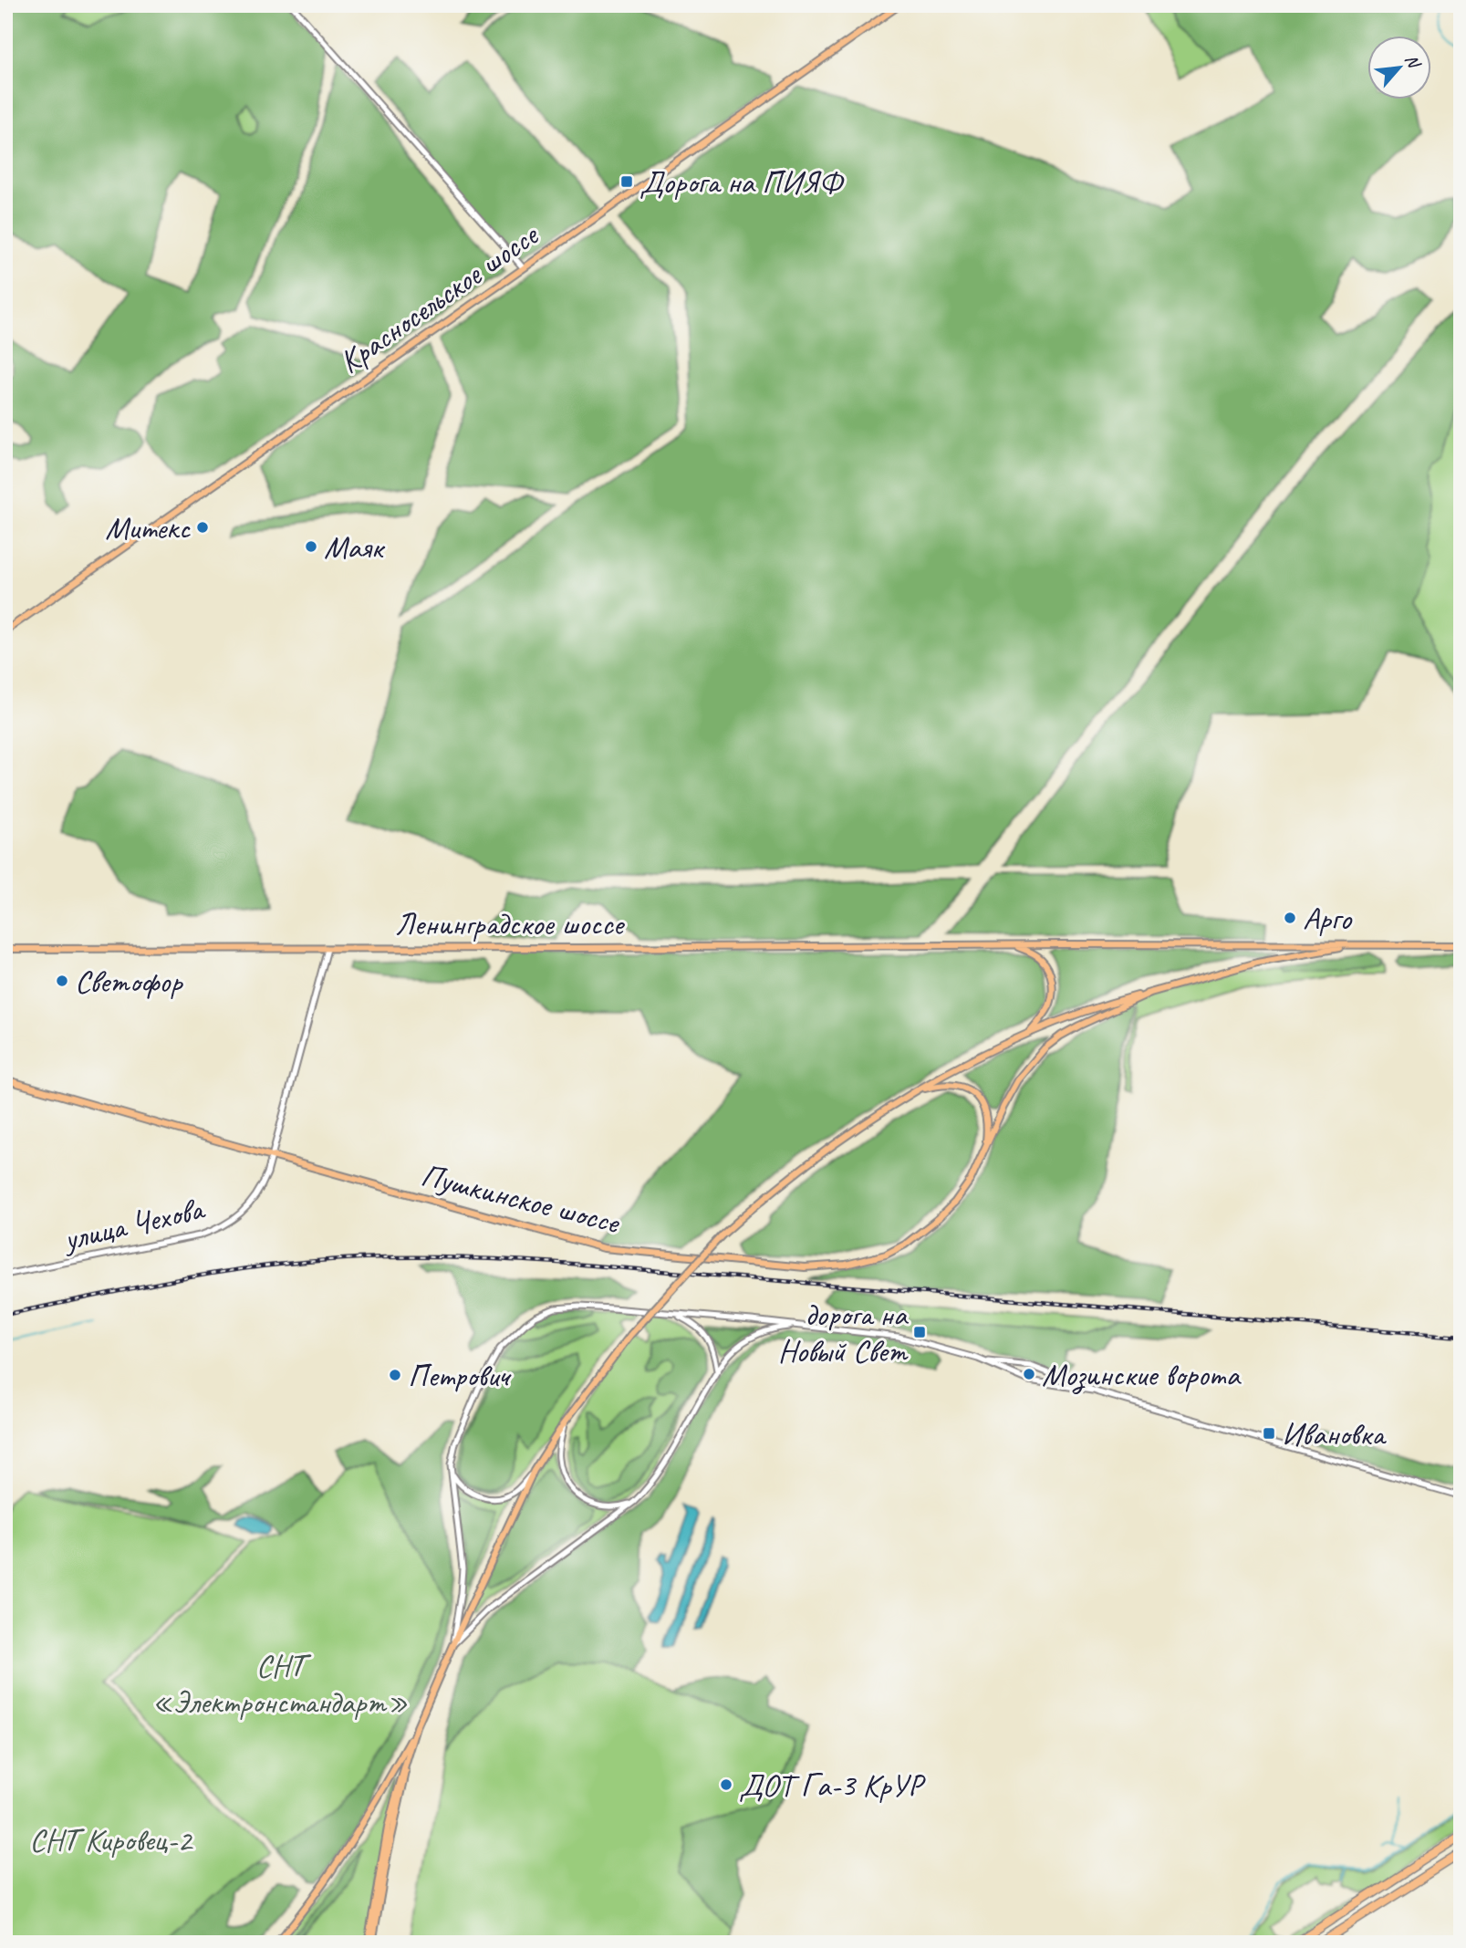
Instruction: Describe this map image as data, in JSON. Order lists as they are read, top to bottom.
{
  "streets": {
    "main road": ["Красносельское шоссе", "Ленинградское шоссе", "Пушкинское шоссе"],
    "street": ["улица Чехова"]
  },
  "crossings": [
    ["Ленинградское шоссе", "улица Чехова"],
    ["Пушкинское шоссе", "улица Чехова"]
  ],
  "parks": ["СНТ «Электронстандарт»", "СНТ Кировец-2"],
  "places": {
    "transit": ["Дорога на ПИЯФ", "дорога на Новый Свет", "Ивановка"],
    "other": [
      "Митекс",
      "Маяк",
      "Арго",
      "Светофор",
      "Мозинские ворота",
      "Петрович",
      "ДОТ Га-3 КрУР"
    ]
  },
  "north": "top right"
}
